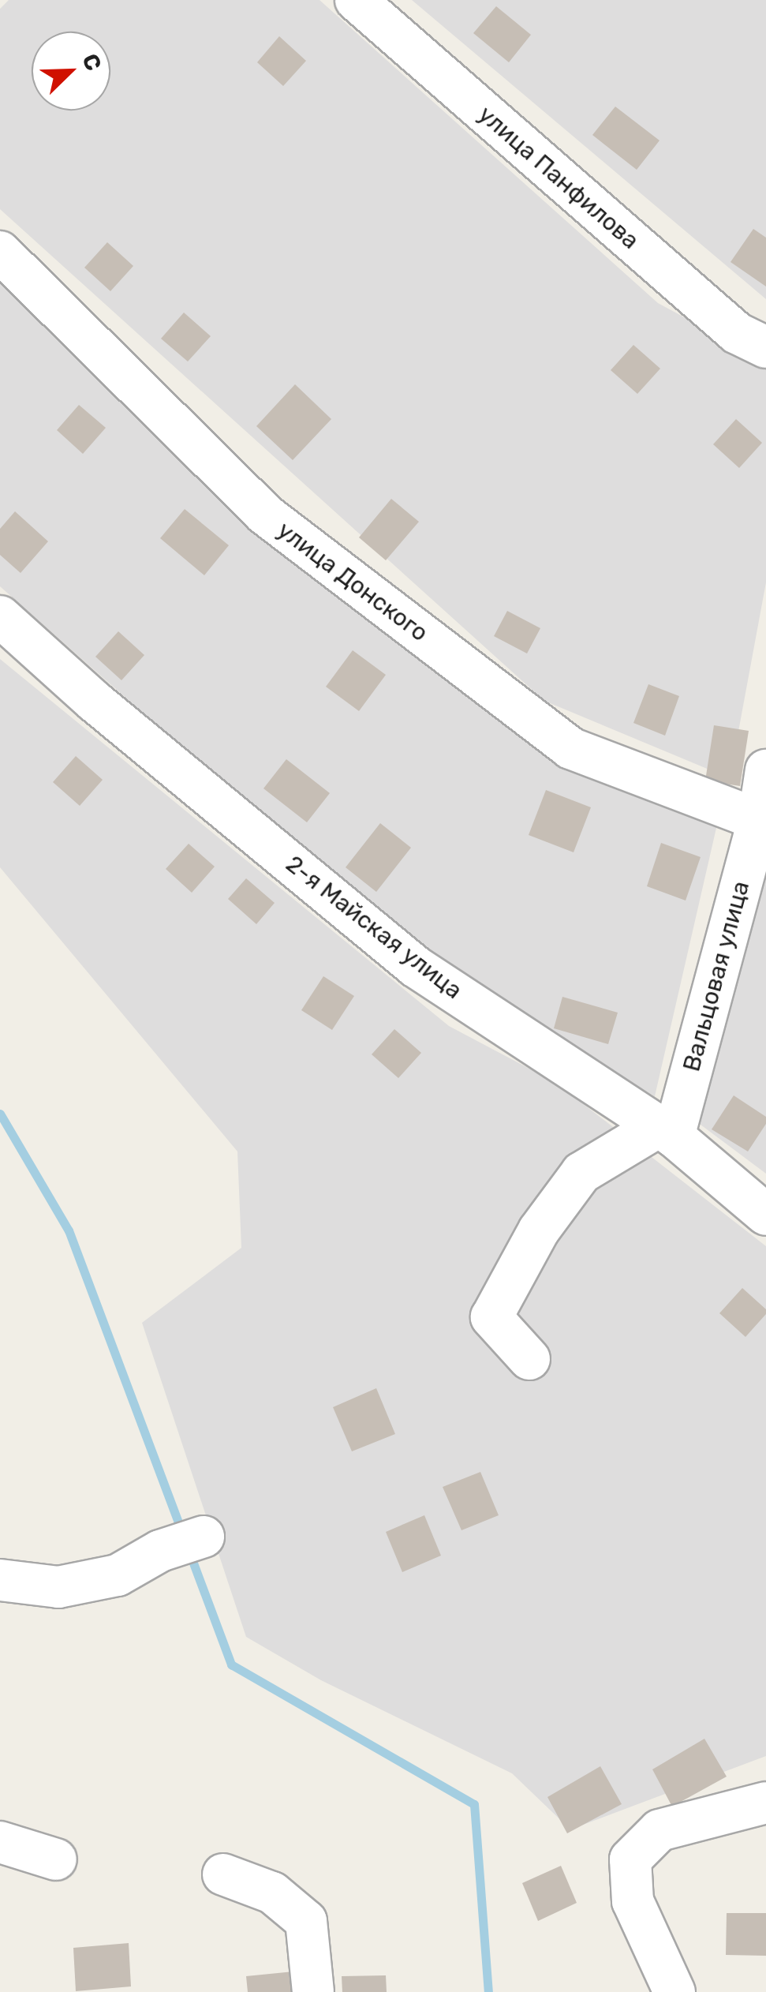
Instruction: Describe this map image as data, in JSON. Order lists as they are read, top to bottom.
{
  "streets": {
    "street": [
      "улица Панфилова",
      "улица Донского",
      "2-я Майская улица",
      "Вальцовая улица"
    ]
  },
  "crossings": [
    ["улица Донского", "Вальцовая улица"],
    ["2-я Майская улица", "Вальцовая улица"]
  ],
  "north": "top right"
}
